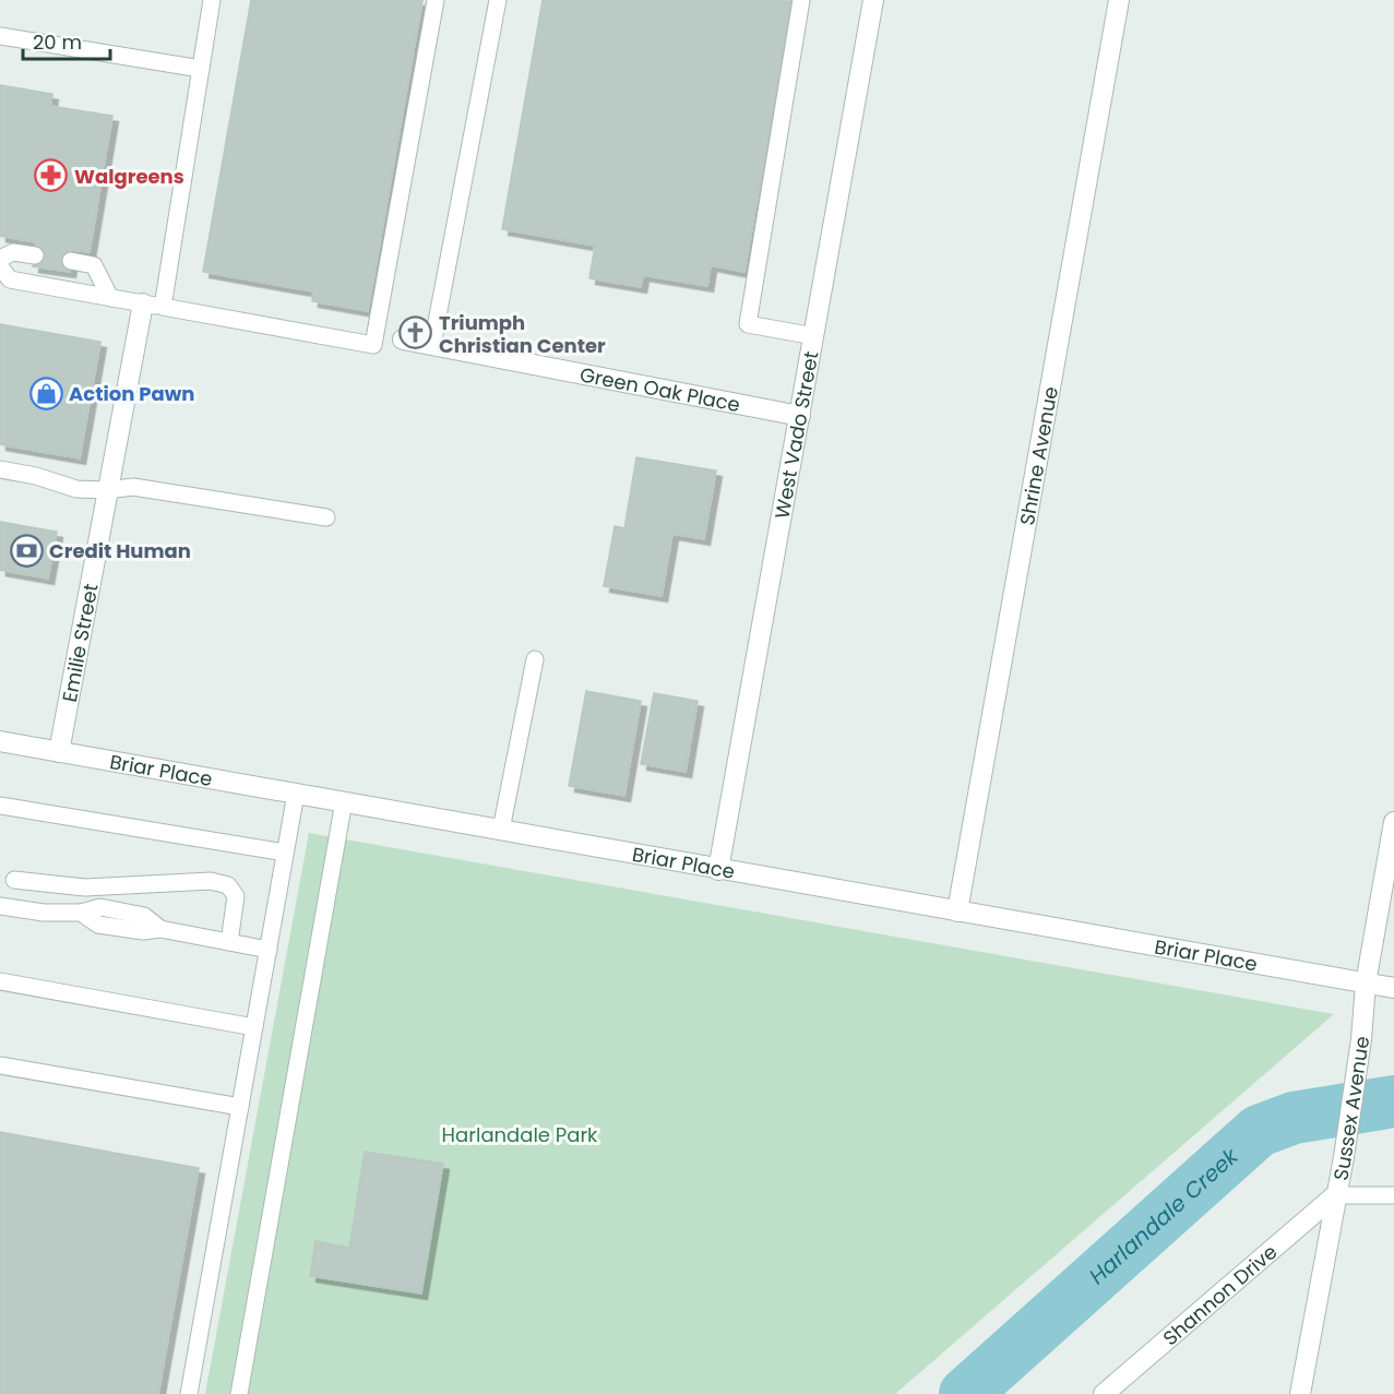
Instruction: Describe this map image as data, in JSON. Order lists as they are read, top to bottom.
{
  "streets": {
    "street": [
      "Green Oak Place",
      "West Vado Street",
      "Shrine Avenue",
      "Emilie Street",
      "Briar Place",
      "Sussex Avenue",
      "Shannon Drive"
    ]
  },
  "crossings": [
    ["Green Oak Place", "West Vado Street"],
    ["West Vado Street", "Briar Place"],
    ["Shrine Avenue", "Briar Place"],
    ["Emilie Street", "Briar Place"],
    ["Briar Place", "Sussex Avenue"],
    ["Sussex Avenue", "Shannon Drive"]
  ],
  "water": ["Harlandale Creek"],
  "parks": ["Harlandale Park"],
  "places": {
    "pharmacy": ["Walgreens"],
    "church": ["Triumph Christian Center"],
    "shop": ["Action Pawn"],
    "bank": ["Credit Human"]
  },
  "scale_bar": "20 m"
}
